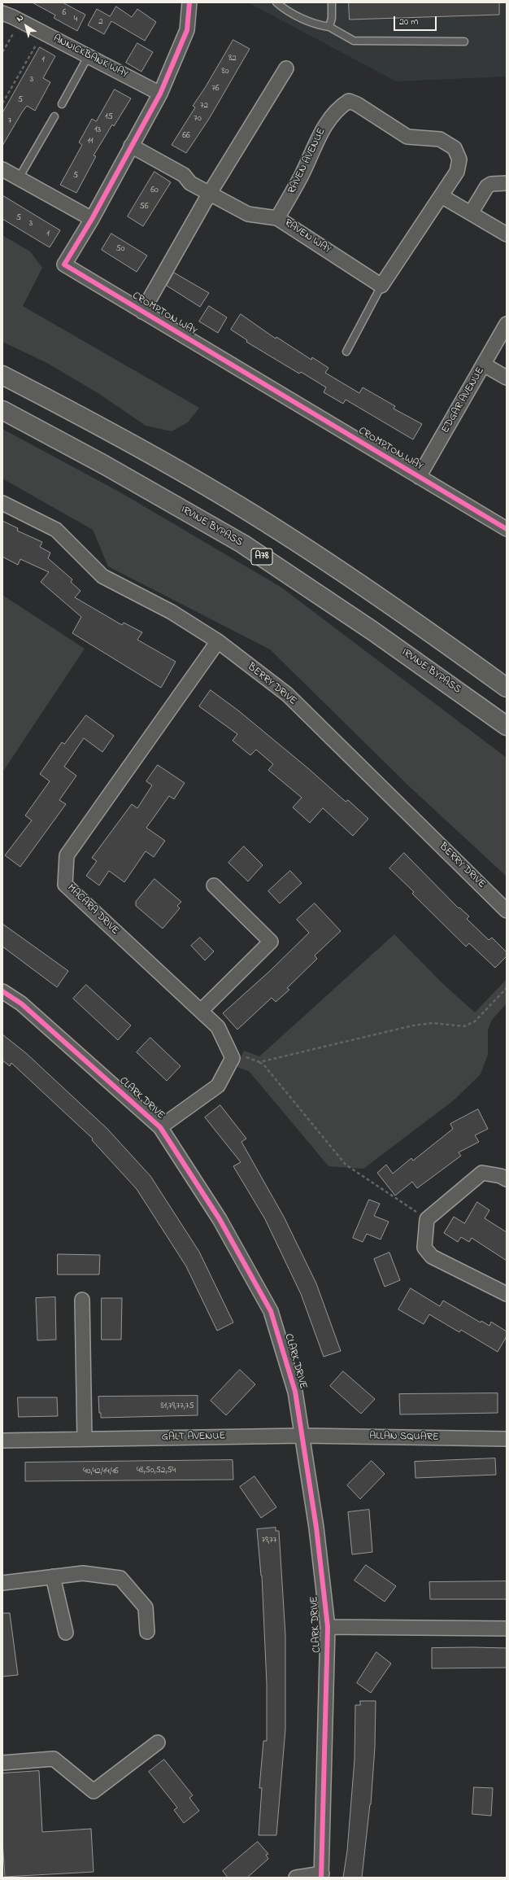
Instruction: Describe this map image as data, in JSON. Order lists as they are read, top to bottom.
{
  "streets": {
    "highway": ["IRVINE BYPASS", "A78"],
    "street": [
      "ANNICKBANK WAY",
      "RAVEN AVENUE",
      "RAVEN WAY",
      "CROMPTON WAY",
      "EDGAR AVENUE",
      "BERRY DRIVE",
      "MACARA DRIVE",
      "CLARK DRIVE",
      "GALT AVENUE",
      "ALLAN SQUARE"
    ]
  },
  "crossings": [
    ["ANNICKBANK WAY", "CROMPTON WAY"],
    ["RAVEN AVENUE", "RAVEN WAY"],
    ["RAVEN WAY", "CROMPTON WAY"],
    ["CROMPTON WAY", "EDGAR AVENUE"],
    ["BERRY DRIVE", "MACARA DRIVE"],
    ["MACARA DRIVE", "CLARK DRIVE"],
    ["CLARK DRIVE", "GALT AVENUE"],
    ["CLARK DRIVE", "ALLAN SQUARE"],
    ["GALT AVENUE", "ALLAN SQUARE"]
  ],
  "house_numbers": [
    "6",
    "4",
    "2",
    "82",
    "1",
    "80",
    "3",
    "76",
    "5",
    "72",
    "15",
    "70",
    "7",
    "13",
    "66",
    "11",
    "5",
    "60",
    "56",
    "5",
    "3",
    "1",
    "50",
    "81,79,77,75",
    "48,50,52,54",
    "40,42,44,46",
    "79,77"
  ],
  "scale_bar": "20 m",
  "north": "top left"
}
